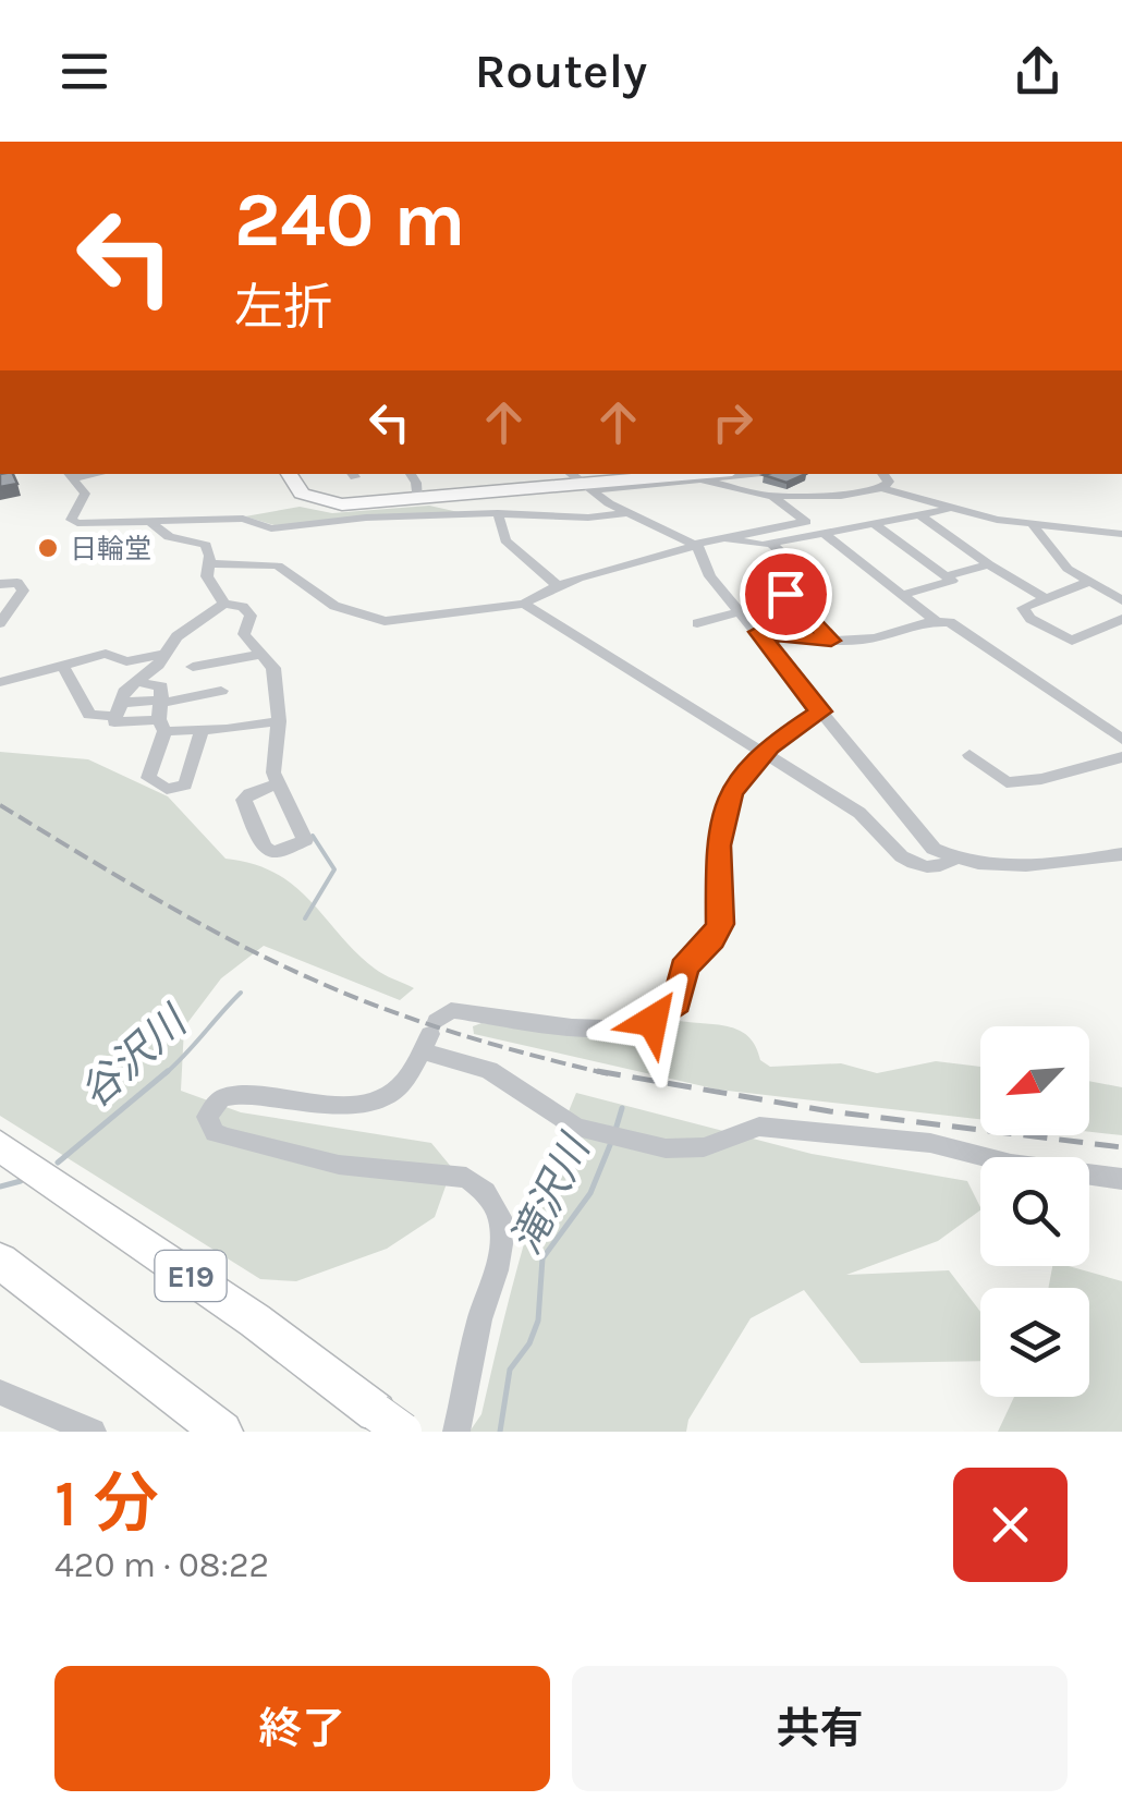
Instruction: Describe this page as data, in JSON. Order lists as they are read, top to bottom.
{
  "streets": {
    "highway": ["E19"]
  },
  "water": ["谷沢川", "滝沢川"],
  "places": ["日輪堂"],
  "north": "bottom left",
  "page": {
    "header": "Routely",
    "turn": ["240 m", "左折"],
    "heading": ["1 分", "420 m · 08:22"],
    "buttons": ["終了", "共有"]
  }
}
